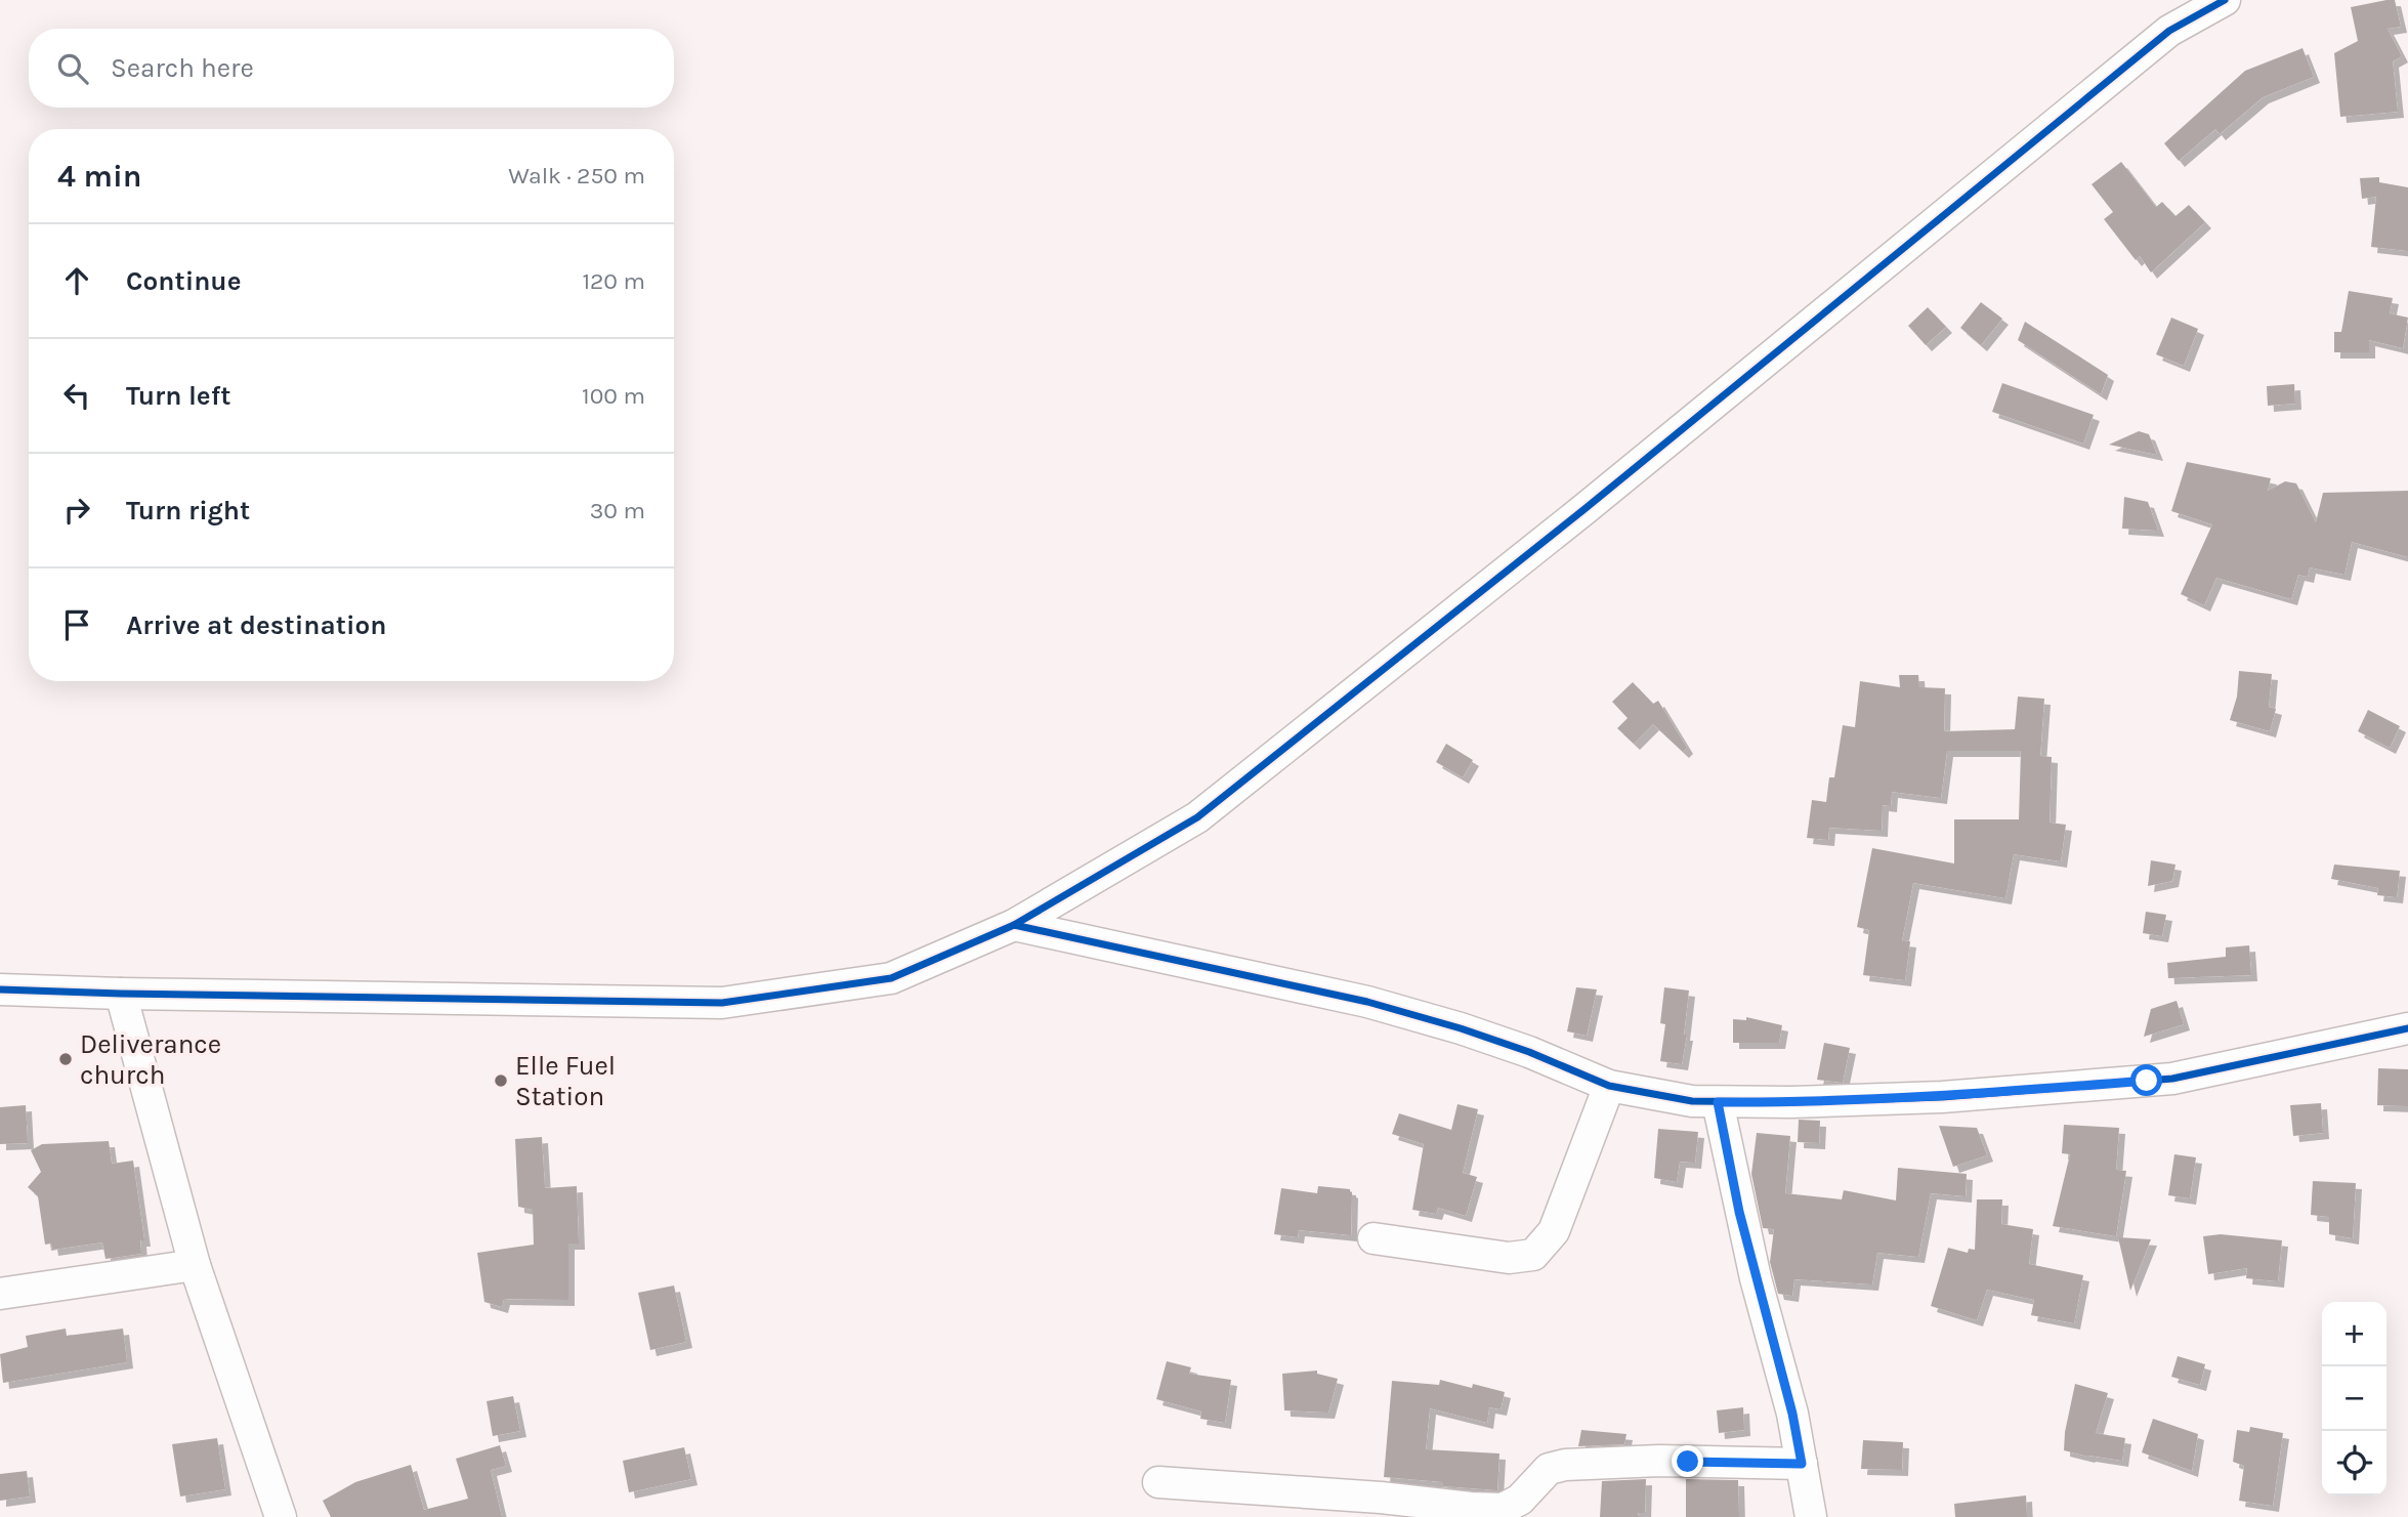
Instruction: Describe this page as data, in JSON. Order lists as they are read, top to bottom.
{
  "places": ["Deliverance church", "Elle Fuel Station"],
  "page": {
    "search": "Search here",
    "heading": ["4 min", "Walk · 250 m"],
    "list": [
      ["Continue", "120 m"],
      ["Turn left", "100 m"],
      ["Turn right", "30 m"],
      "Arrive at destination"
    ],
    "map_buttons": ["+", "−"]
  }
}
